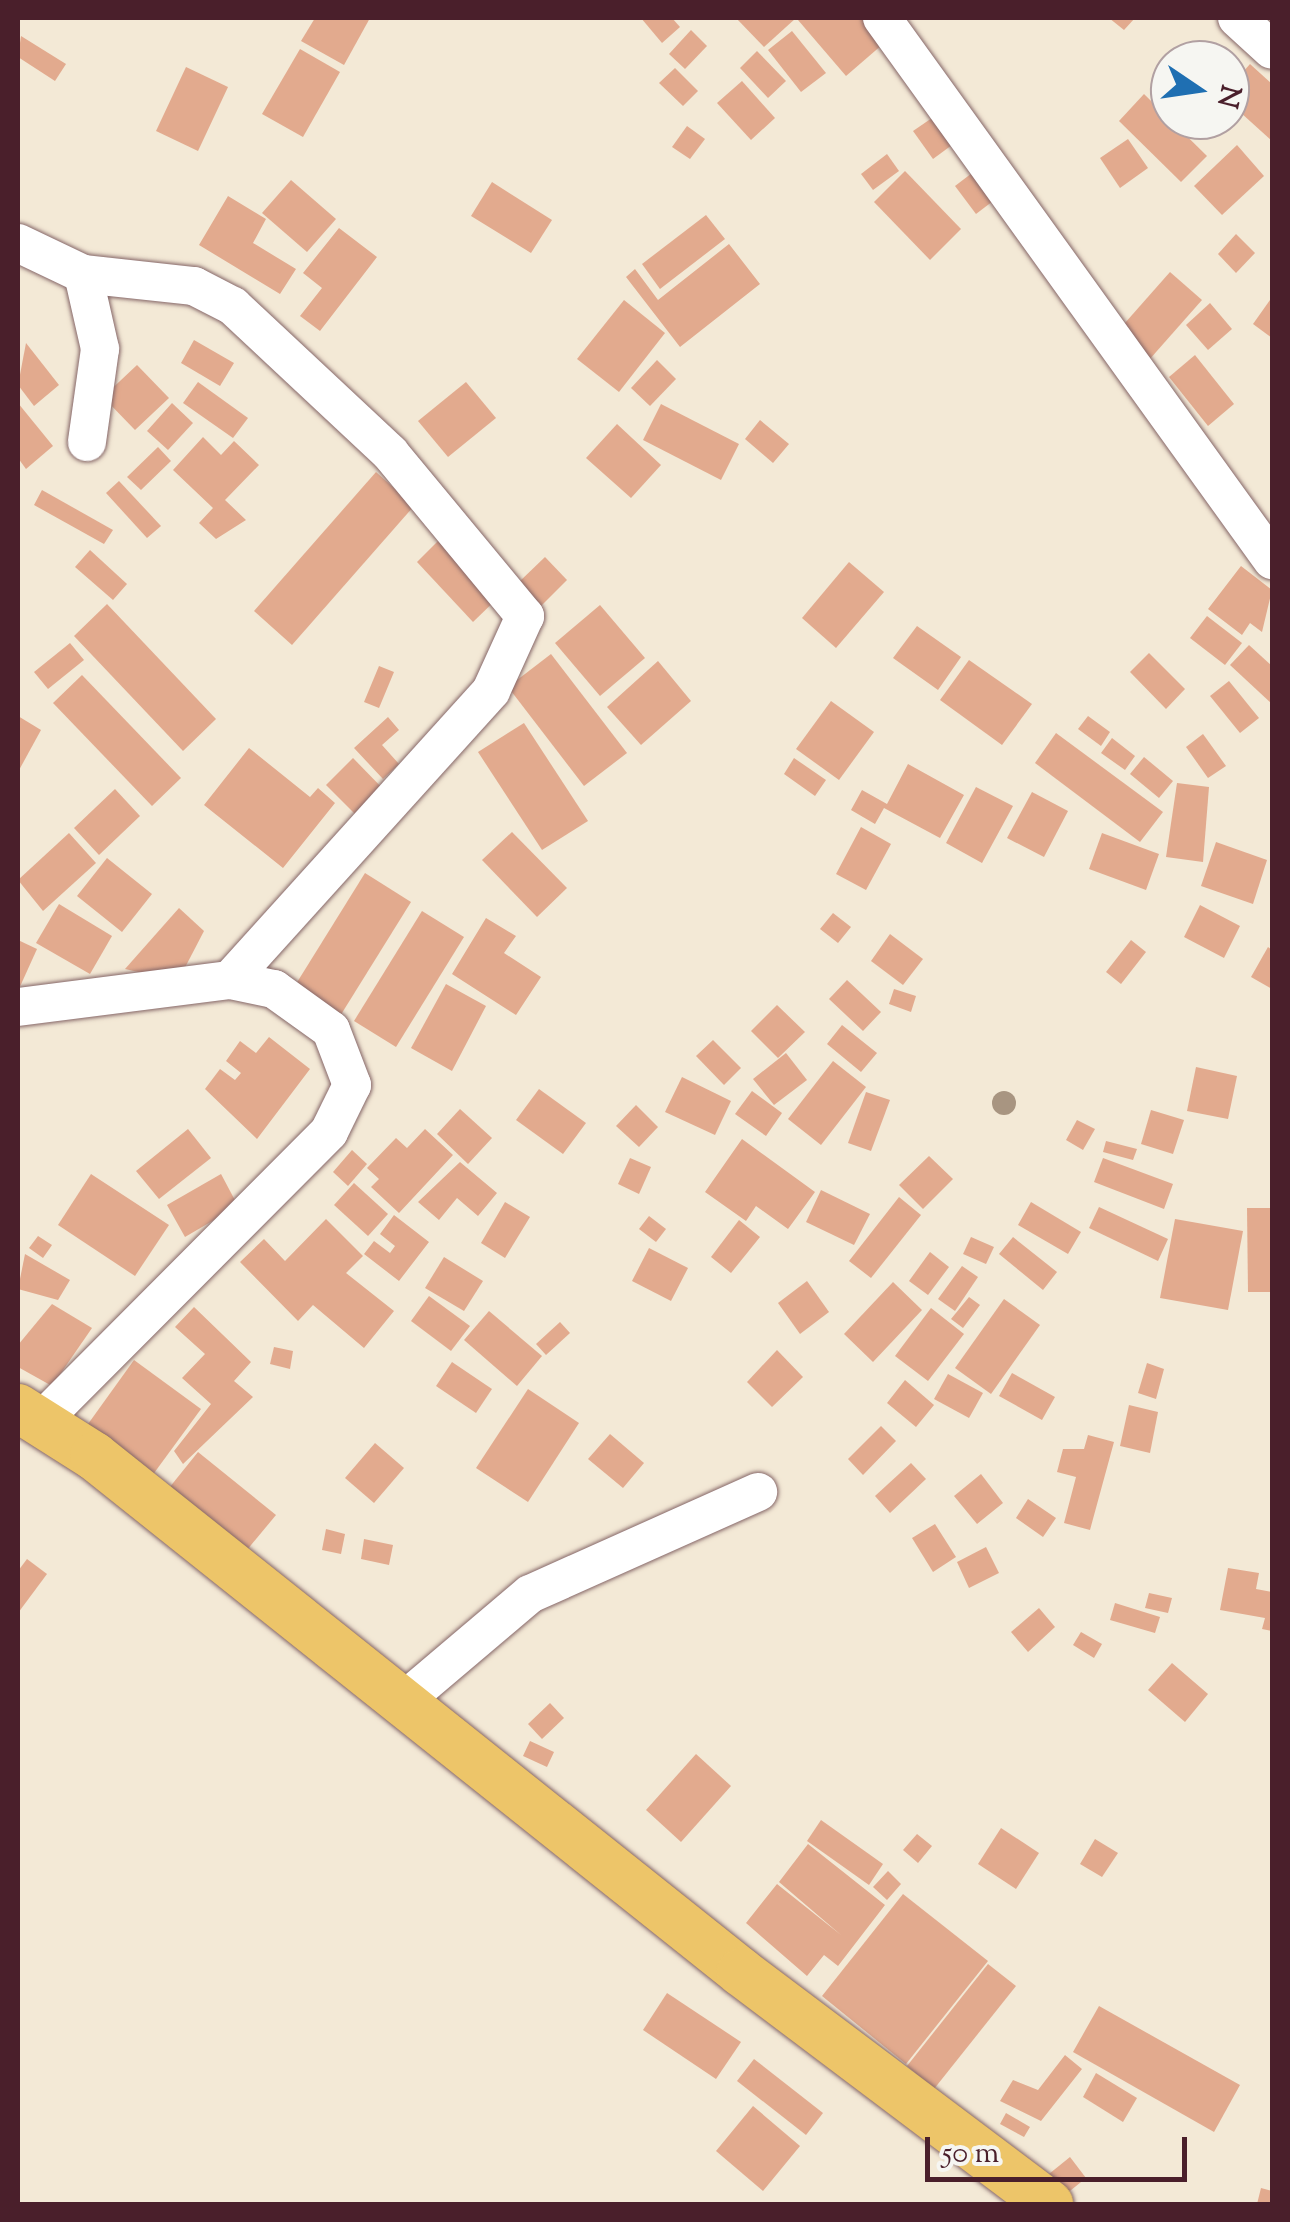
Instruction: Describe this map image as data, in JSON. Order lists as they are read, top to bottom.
{
  "scale_bar": "50 m",
  "north": "right"
}
